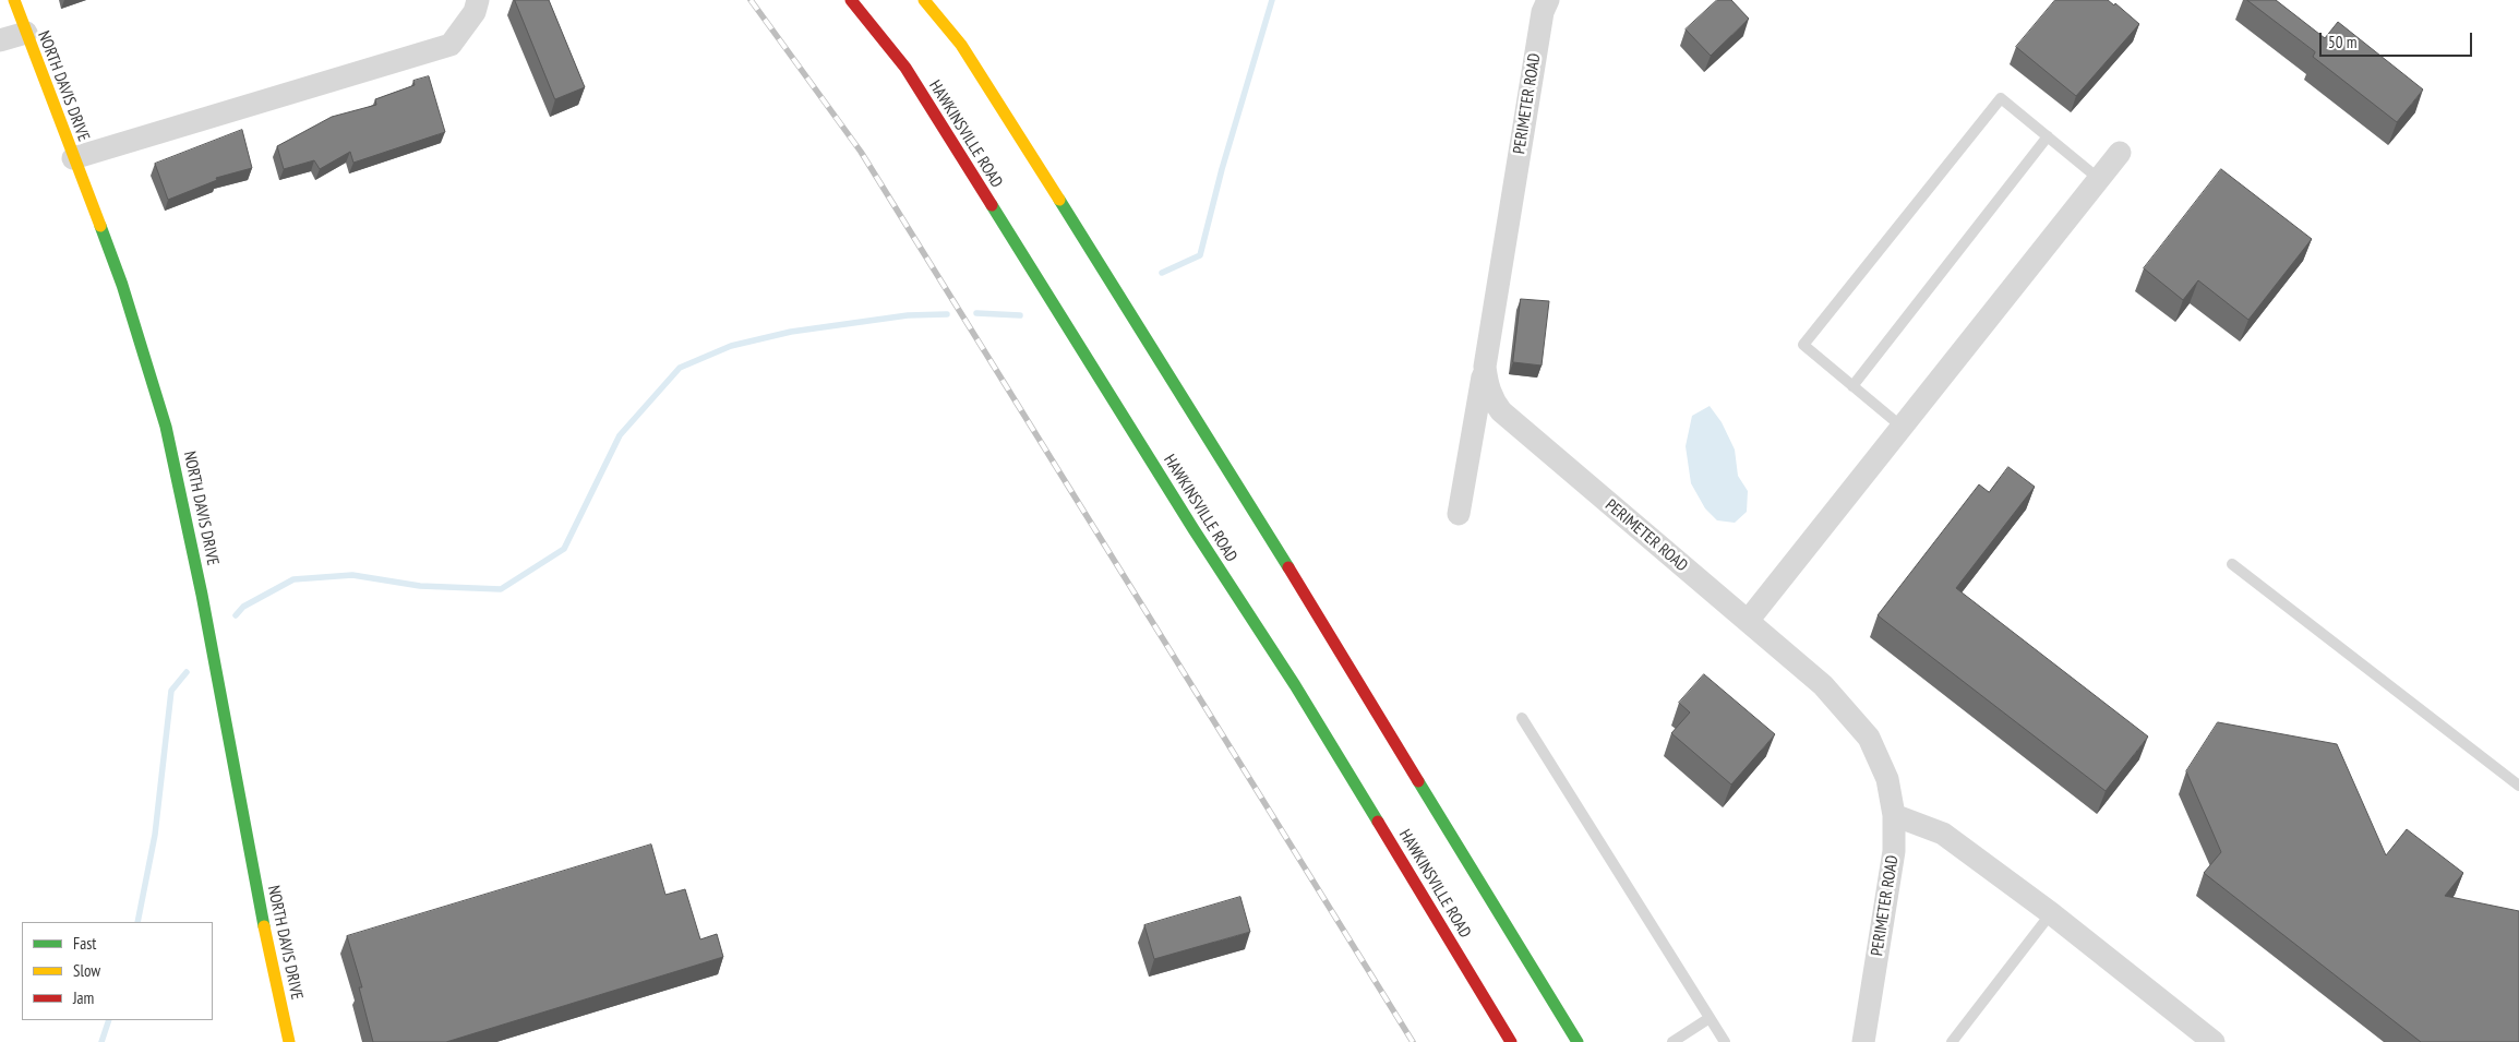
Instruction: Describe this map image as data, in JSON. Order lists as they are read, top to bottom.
{
  "streets": {
    "main road": ["NORTH DAVIS DRIVE", "HAWKINSVILLE ROAD"],
    "street": ["PERIMETER ROAD"]
  },
  "legend": ["Fast", "Slow", "Jam"],
  "scale_bar": "50 m"
}
